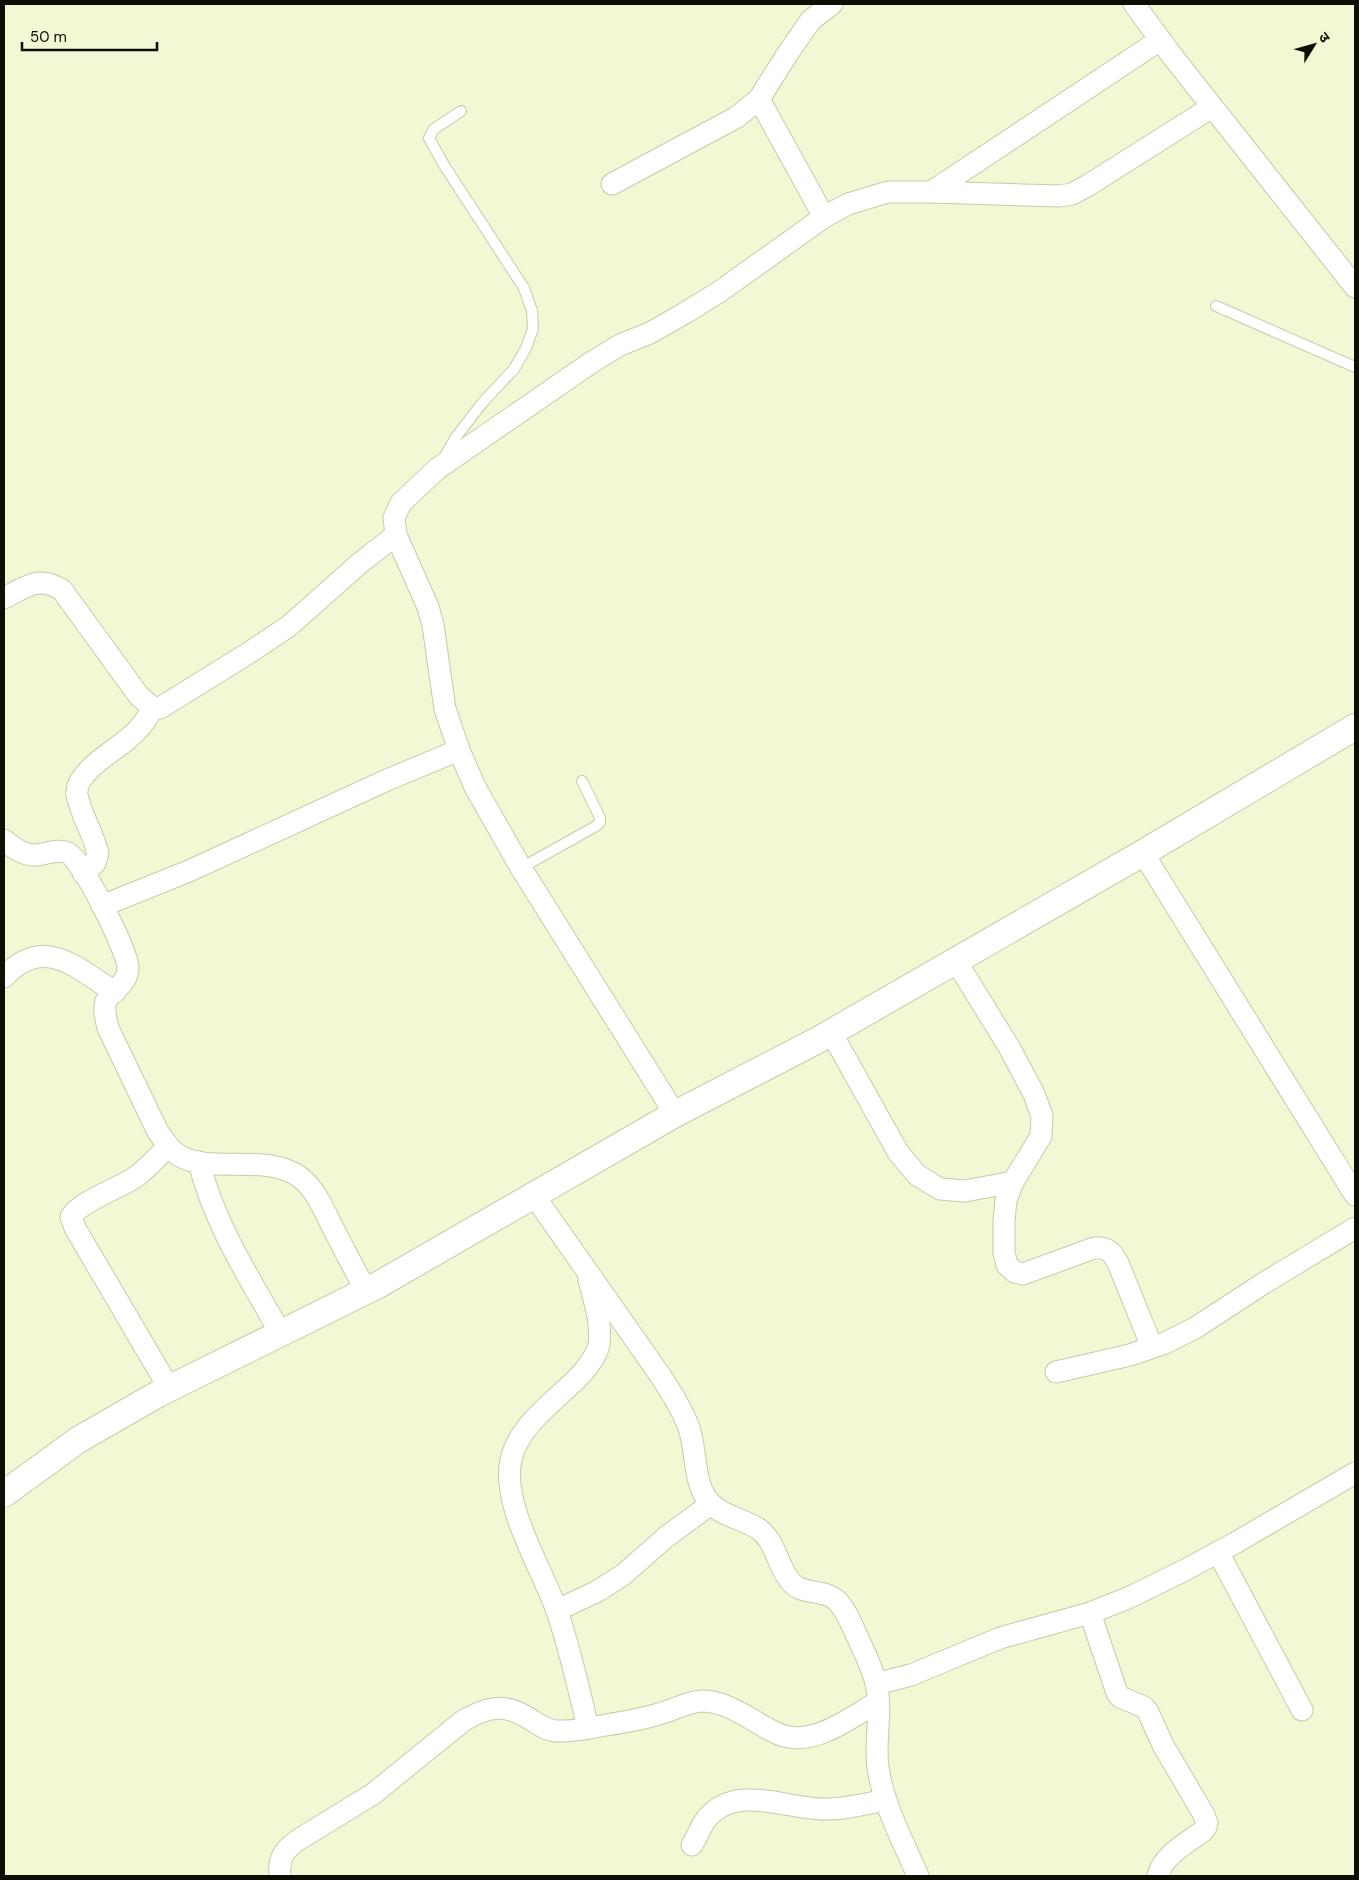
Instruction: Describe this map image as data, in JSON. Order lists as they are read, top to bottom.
{
  "scale_bar": "50 m",
  "north": "top right"
}
